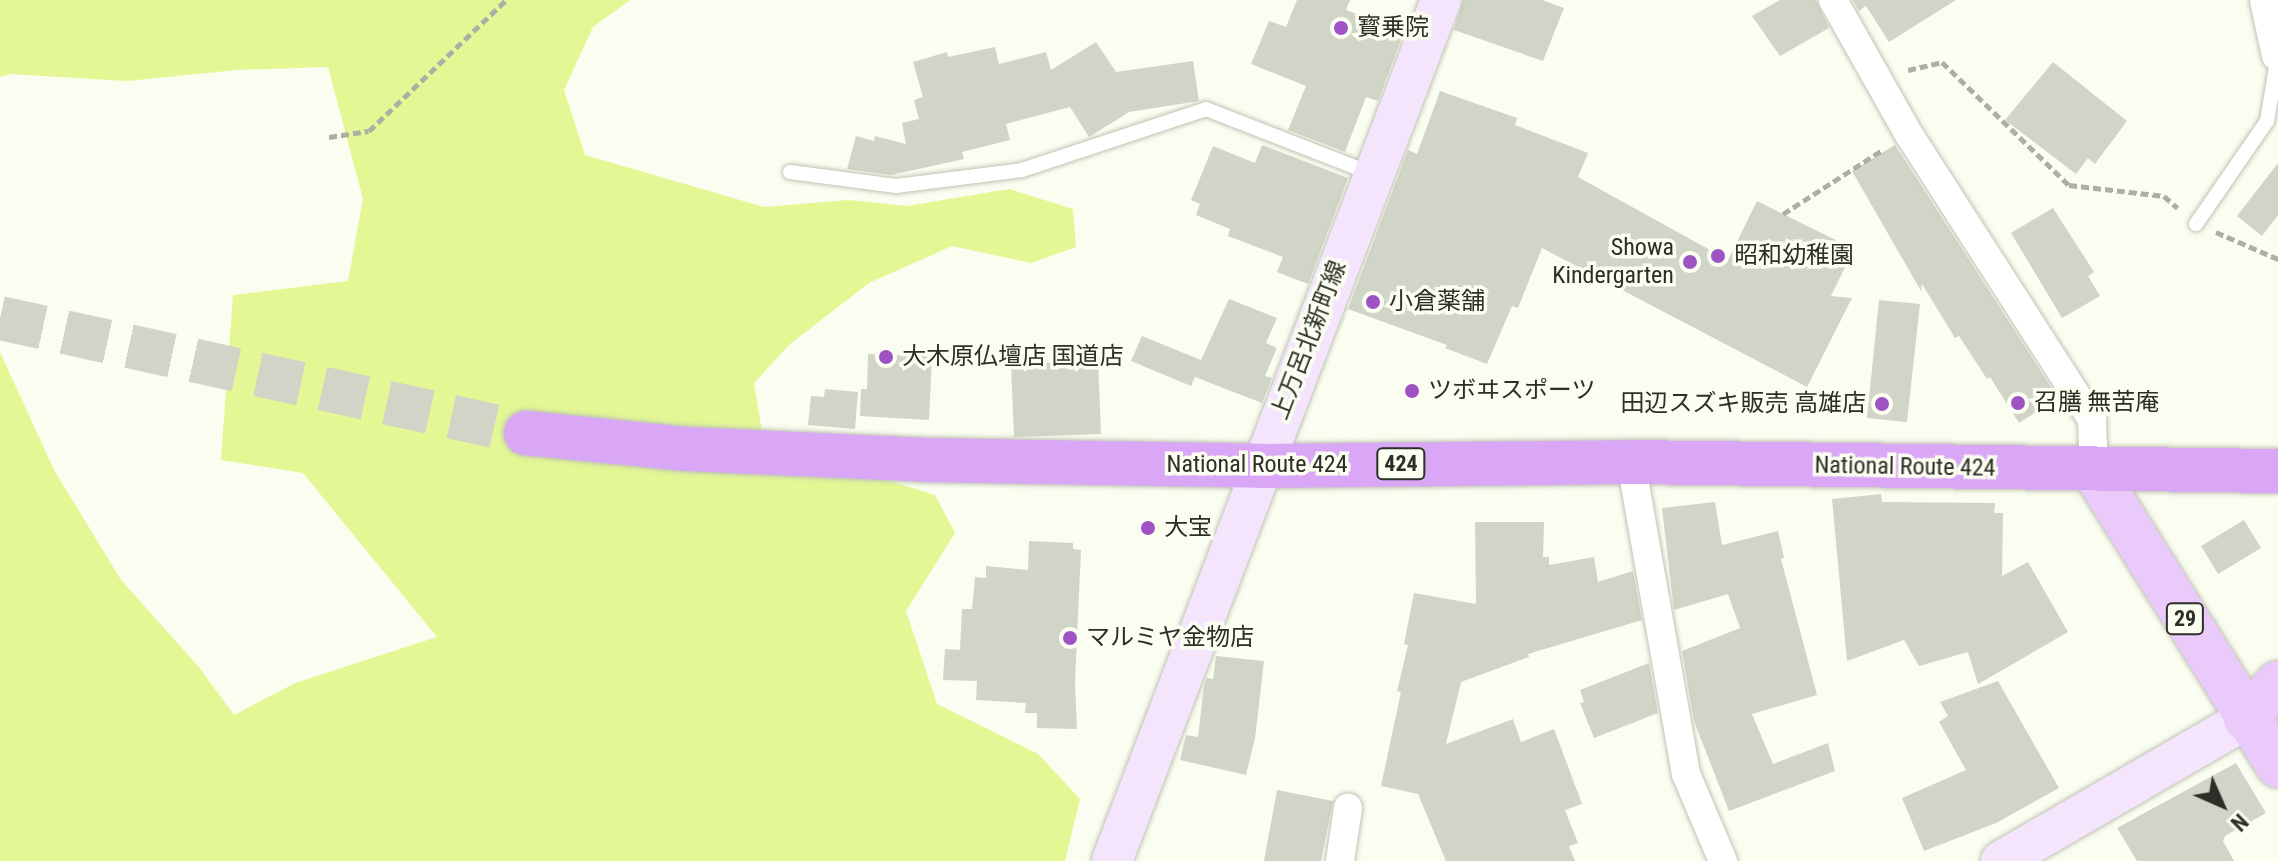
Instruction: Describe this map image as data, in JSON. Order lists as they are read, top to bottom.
{
  "streets": {
    "highway": ["424", "National Route 424"],
    "main road": ["上万呂北新町線", "29"]
  },
  "crossings": [
    ["上万呂北新町線", "National Route 424"],
    ["National Route 424", "29"]
  ],
  "places": [
    "寳乗院",
    "昭和幼稚園",
    "Showa Kindergarten",
    "小倉薬舗",
    "大木原仏壇店 国道店",
    "ツボヰスポーツ",
    "召膳 無苦庵",
    "田辺スズキ販売 高雄店",
    "大宝",
    "マルミヤ金物店"
  ],
  "north": "bottom right"
}
